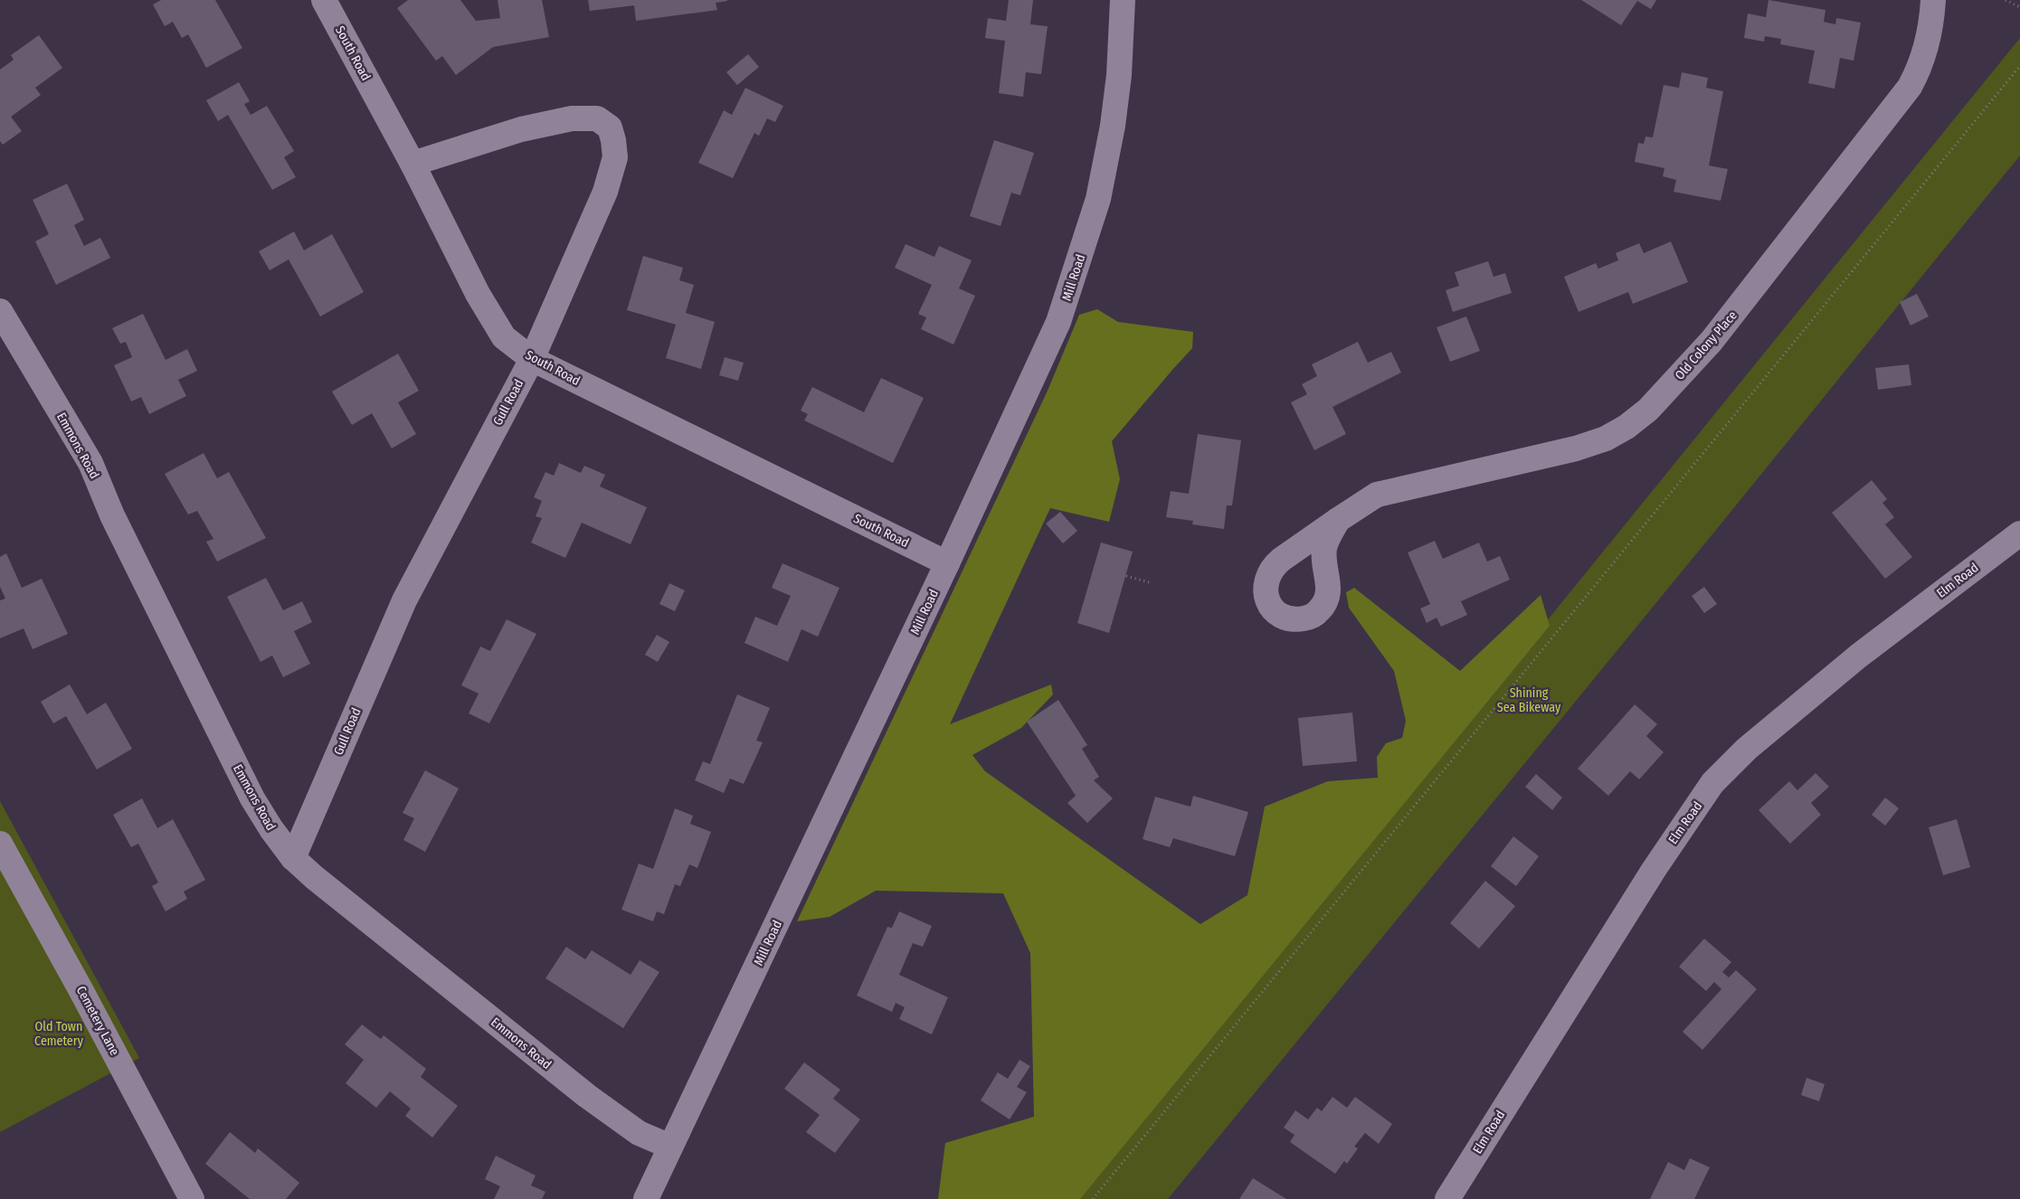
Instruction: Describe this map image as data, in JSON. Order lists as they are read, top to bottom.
{
  "streets": {
    "street": [
      "South Road",
      "Mill Road",
      "Old Colony Place",
      "Gull Road",
      "Emmons Road",
      "Elm Road",
      "Cemetery Lane"
    ]
  },
  "crossings": [
    ["South Road", "Mill Road"],
    ["South Road", "Gull Road"],
    ["Mill Road", "Emmons Road"],
    ["Gull Road", "Emmons Road"]
  ],
  "parks": ["Shining Sea Bikeway", "Old Town Cemetery"]
}
